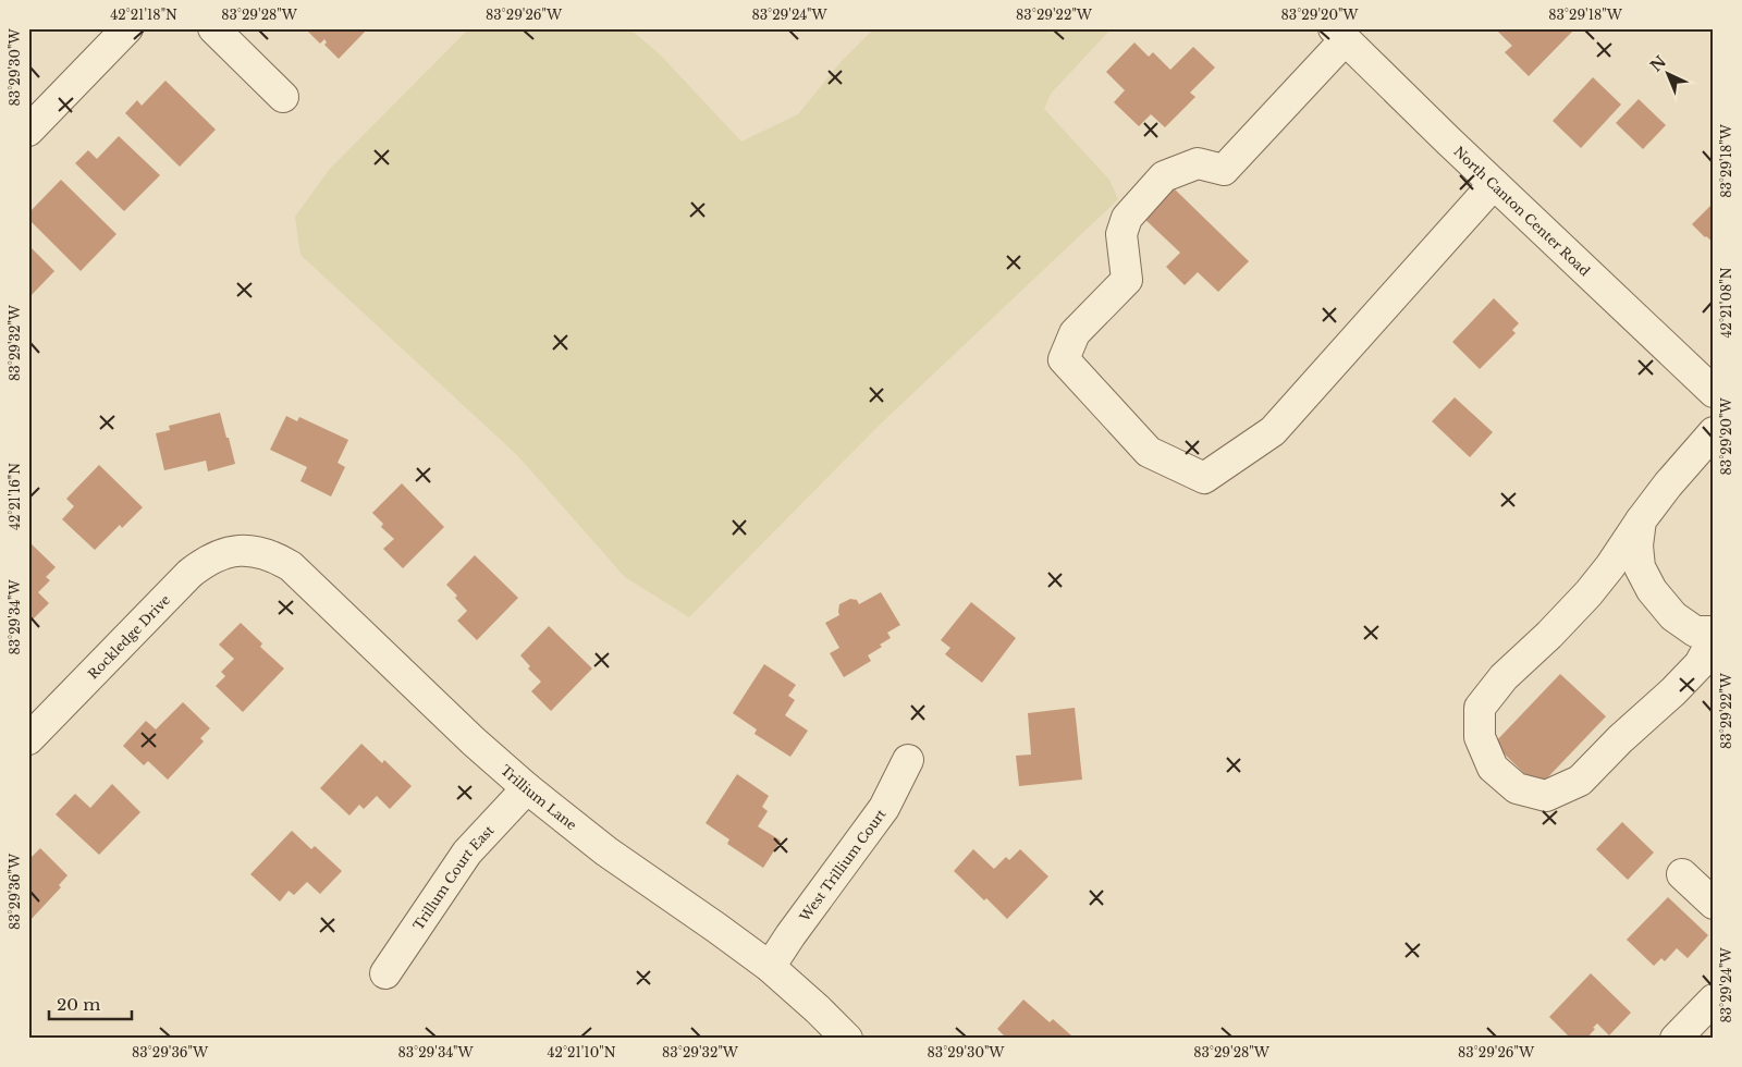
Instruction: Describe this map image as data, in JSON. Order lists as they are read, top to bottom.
{
  "streets": {
    "street": [
      "North Canton Center Road",
      "Rockledge Drive",
      "Trillium Lane",
      "West Trillium Court",
      "Trillum Court East"
    ]
  },
  "crossings": [
    ["Rockledge Drive", "Trillium Lane"],
    ["Trillium Lane", "West Trillium Court"],
    ["Trillium Lane", "Trillum Court East"]
  ],
  "scale_bar": "20 m",
  "north": "top left",
  "coordinates": [
    "42°21'18\"N",
    "83°29'28\"W",
    "83°29'26\"W",
    "83°29'24\"W",
    "83°29'22\"W",
    "83°29'20\"W",
    "83°29'18\"W",
    "83°29'30\"W",
    "42°21'08\"N",
    "83°29'32\"W",
    "42°21'16\"N",
    "83°29'34\"W",
    "83°29'36\"W",
    "42°21'10\"N"
  ]
}
